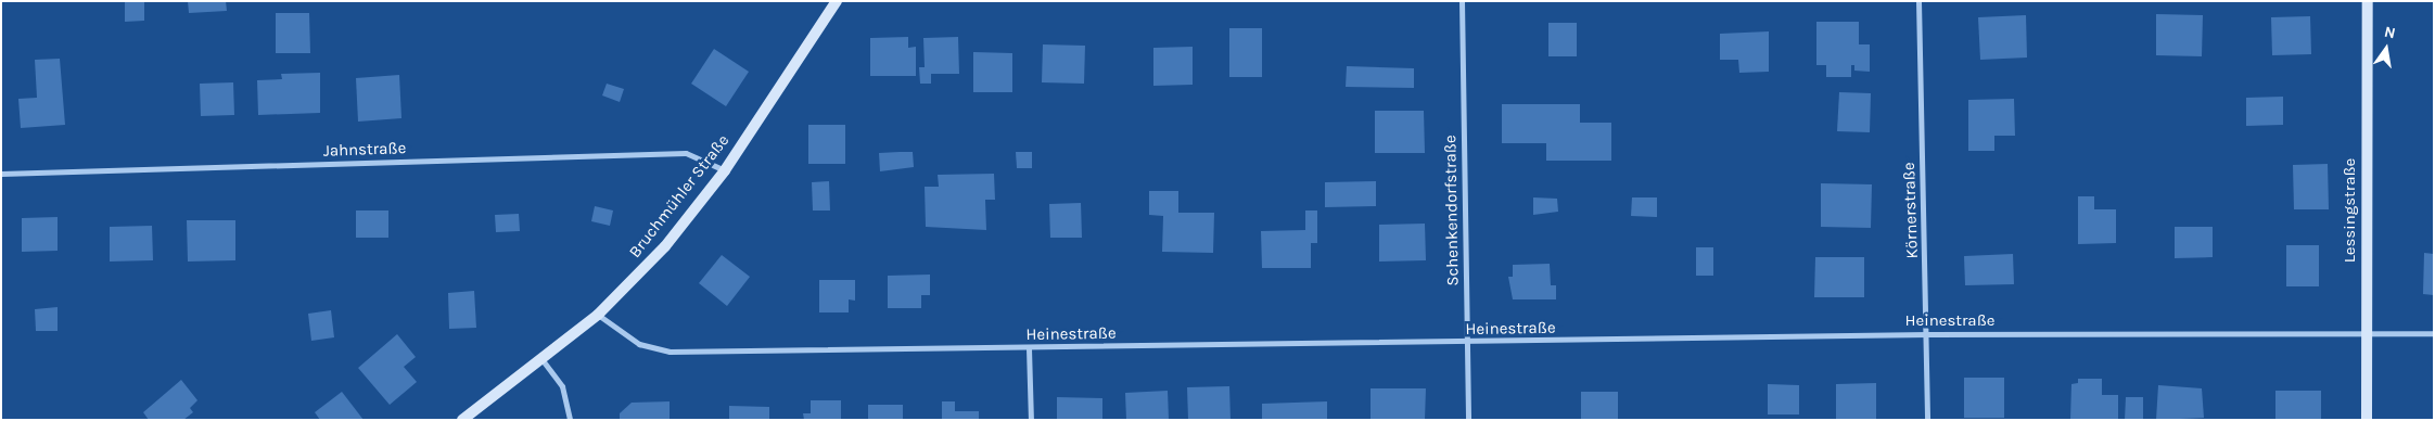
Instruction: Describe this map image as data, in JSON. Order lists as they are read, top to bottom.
{
  "streets": {
    "street": [
      "Jahnstraße",
      "Bruchmühler Straße",
      "Schenkendorfstraße",
      "Körnerstraße",
      "Lessingstraße",
      "Heinestraße"
    ]
  },
  "crossings": [
    ["Jahnstraße", "Bruchmühler Straße"],
    ["Bruchmühler Straße", "Heinestraße"],
    ["Schenkendorfstraße", "Heinestraße"],
    ["Körnerstraße", "Heinestraße"],
    ["Lessingstraße", "Heinestraße"]
  ],
  "north": "top"
}
